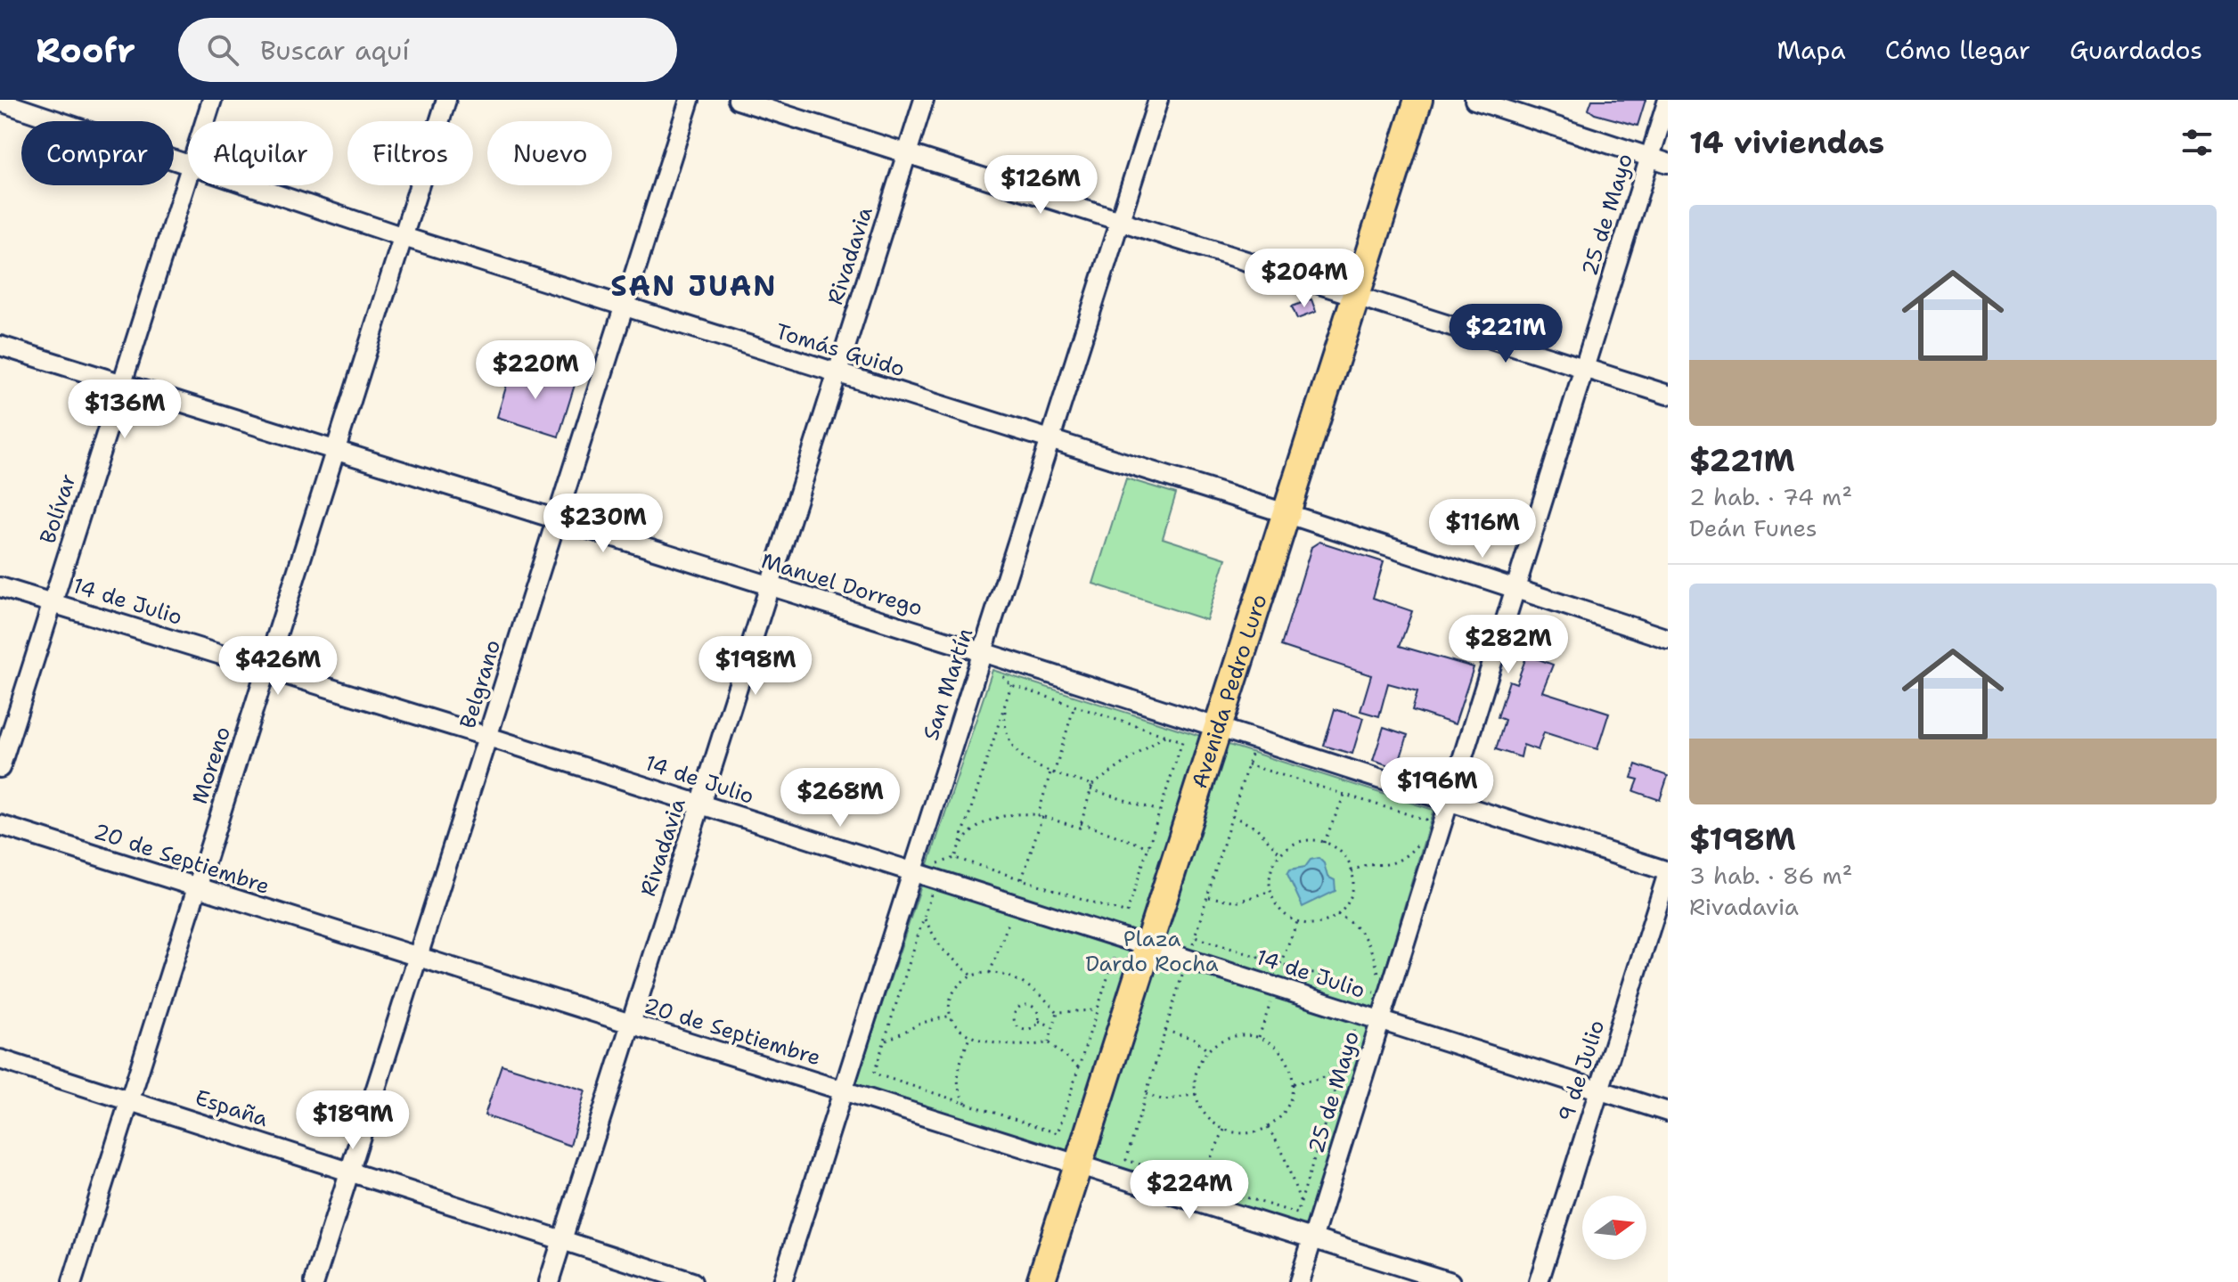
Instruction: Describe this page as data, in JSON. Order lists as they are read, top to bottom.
{
  "streets": {
    "main road": ["Avenida Pedro Luro"],
    "street": [
      "25 de Mayo",
      "Rivadavia",
      "Tomás Guido",
      "Bolívar",
      "Manuel Dorrego",
      "14 de Julio",
      "Belgrano",
      "San Martín",
      "Moreno",
      "20 de Septiembre",
      "9 de Julio",
      "España"
    ]
  },
  "crossings": [
    ["25 de Mayo", "Tomás Guido"],
    ["25 de Mayo", "Manuel Dorrego"],
    ["25 de Mayo", "14 de Julio"],
    ["25 de Mayo", "20 de Septiembre"],
    ["Rivadavia", "Tomás Guido"],
    ["Rivadavia", "Manuel Dorrego"],
    ["Rivadavia", "14 de Julio"],
    ["Rivadavia", "20 de Septiembre"],
    ["Rivadavia", "España"],
    ["Tomás Guido", "Belgrano"],
    ["Tomás Guido", "San Martín"],
    ["Tomás Guido", "Avenida Pedro Luro"],
    ["Tomás Guido", "Moreno"],
    ["Bolívar", "Manuel Dorrego"],
    ["Bolívar", "14 de Julio"],
    ["Manuel Dorrego", "Belgrano"],
    ["Manuel Dorrego", "San Martín"],
    ["Manuel Dorrego", "Avenida Pedro Luro"],
    ["Manuel Dorrego", "Moreno"],
    ["Manuel Dorrego", "9 de Julio"],
    ["14 de Julio", "Belgrano"],
    ["14 de Julio", "San Martín"],
    ["14 de Julio", "Avenida Pedro Luro"],
    ["14 de Julio", "Moreno"],
    ["14 de Julio", "9 de Julio"],
    ["Belgrano", "20 de Septiembre"],
    ["Belgrano", "España"],
    ["San Martín", "20 de Septiembre"],
    ["Avenida Pedro Luro", "20 de Septiembre"],
    ["Moreno", "20 de Septiembre"],
    ["Moreno", "España"]
  ],
  "districts": ["SAN JUAN"],
  "parks": ["Plaza Dardo Rocha"],
  "north": "right",
  "page": {
    "header": "Roofr",
    "search": "Buscar aquí",
    "nav": ["Mapa", "Cómo llegar", "Guardados"],
    "heading": "14 viviendas",
    "chip": [
      "Comprar",
      "Alquilar",
      "Filtros",
      "Nuevo"
    ],
    "price": [
      "$126M",
      "$204M",
      "$221M",
      "$220M",
      "$136M",
      "$230M",
      "$116M",
      "$282M",
      "$426M",
      "$198M",
      "$196M",
      "$268M",
      "$189M",
      "$224M"
    ],
    "list": [
      {
        "name": "$221M",
        "note": "2 hab. · 74 m² · Deán Funes"
      },
      {
        "name": "$198M",
        "note": "3 hab. · 86 m² · Rivadavia"
      }
    ]
  }
}
